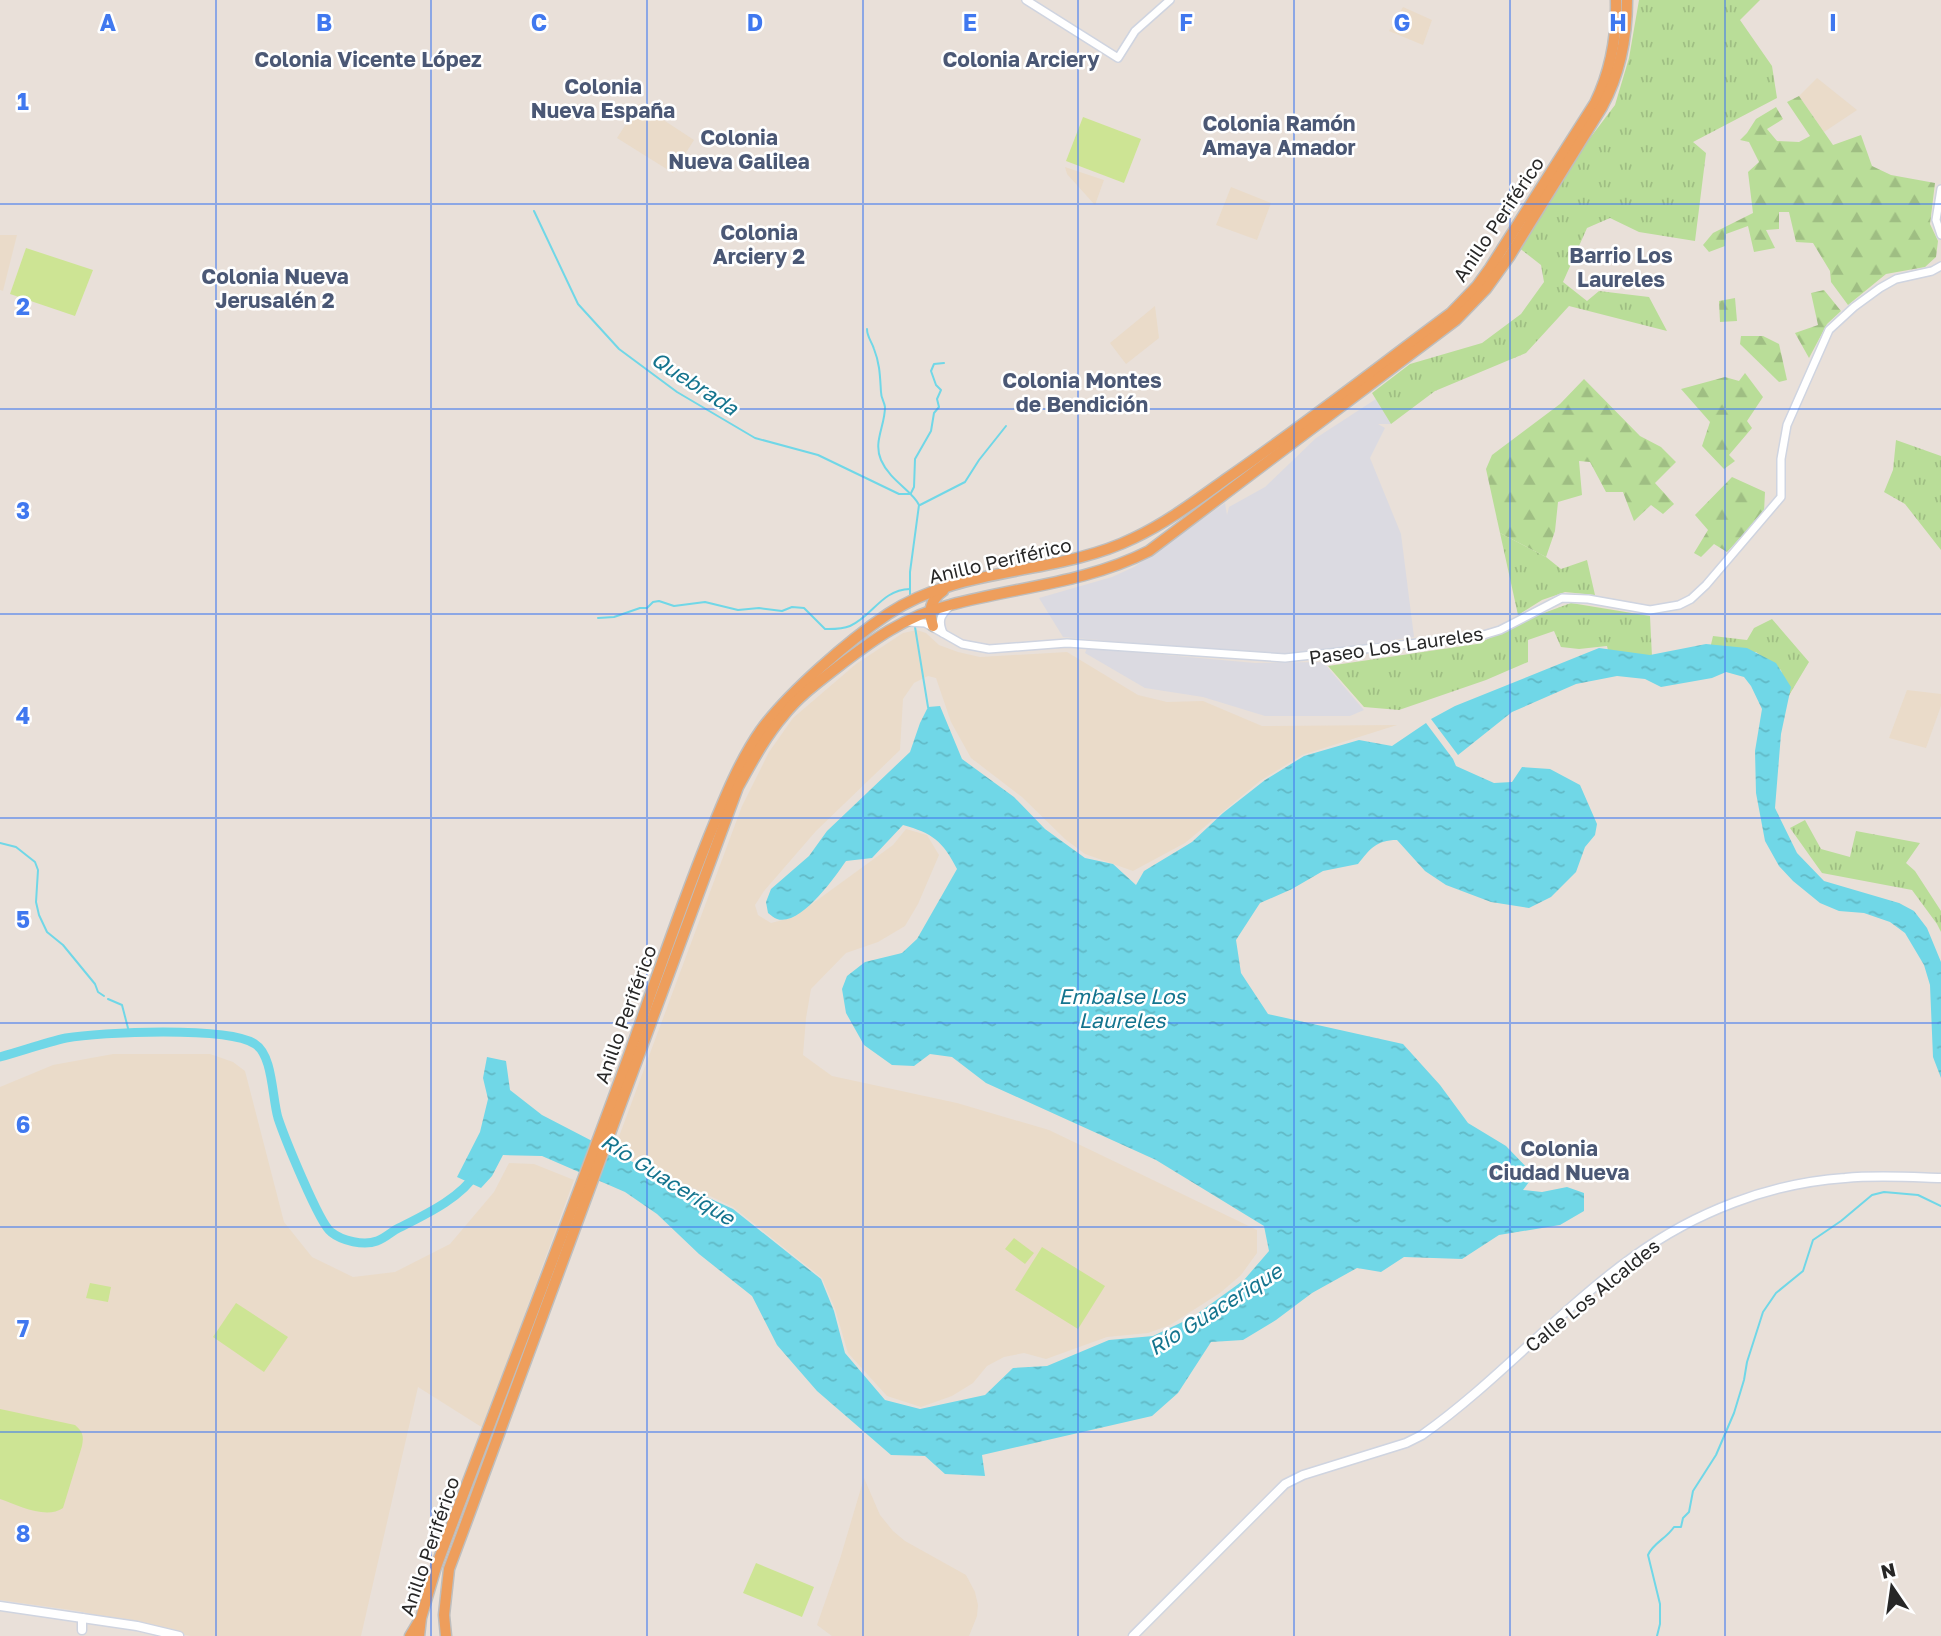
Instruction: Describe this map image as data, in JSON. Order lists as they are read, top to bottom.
{
  "streets": {
    "highway": ["Anillo Periférico"],
    "main road": ["Calle Los Alcaldes"],
    "street": ["Paseo Los Laureles"]
  },
  "districts": [
    "Colonia Vicente López",
    "Colonia Arciery",
    "Colonia Nueva España",
    "Colonia Ramón Amaya Amador",
    "Colonia Nueva Galilea",
    "Colonia Arciery 2",
    "Barrio Los Laureles",
    "Colonia Nueva Jerusalén 2",
    "Colonia Montes de Bendición",
    "Colonia Ciudad Nueva"
  ],
  "water": ["Quebrada", "Embalse Los Laureles", "Río Guacerique"],
  "north": "top",
  "grid": {
    "columns": [
      "A",
      "B",
      "C",
      "D",
      "E",
      "F",
      "G",
      "H",
      "I"
    ],
    "rows": [
      "1",
      "2",
      "3",
      "4",
      "5",
      "6",
      "7",
      "8"
    ]
  }
}
